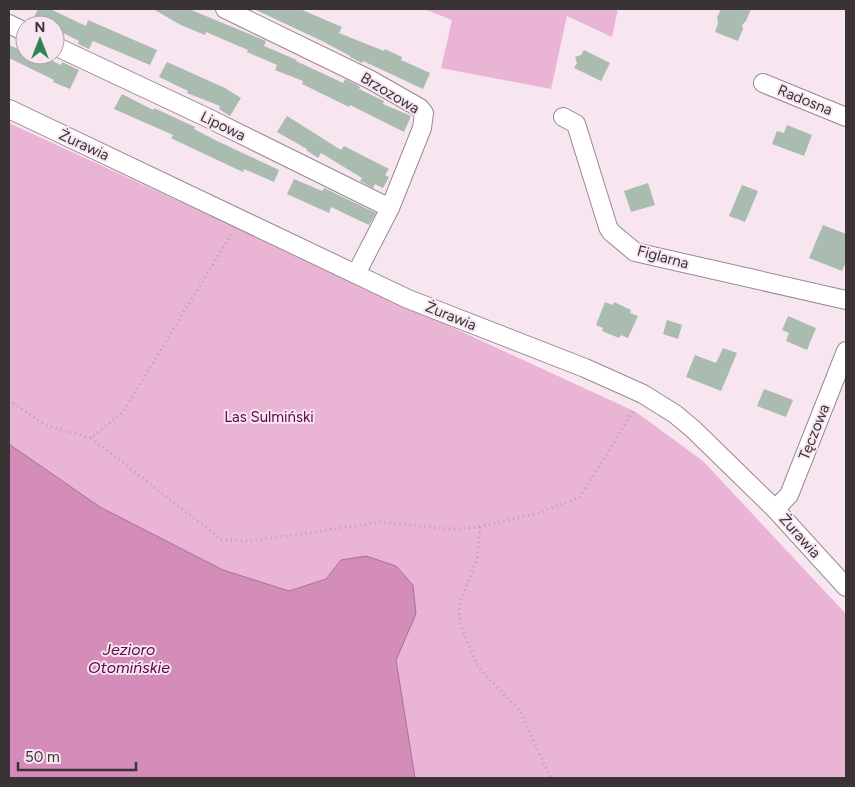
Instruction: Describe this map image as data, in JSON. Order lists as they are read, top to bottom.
{
  "streets": {
    "street": [
      "Brzozowa",
      "Radosna",
      "Lipowa",
      "Żurawia",
      "Figlarna",
      "Tęczowa"
    ]
  },
  "crossings": [
    ["Brzozowa", "Lipowa"],
    ["Brzozowa", "Żurawia"],
    ["Żurawia", "Tęczowa"]
  ],
  "water": ["Jezioro Otomińskie"],
  "parks": ["Las Sulmiński"],
  "scale_bar": "50 m",
  "north": "top"
}
